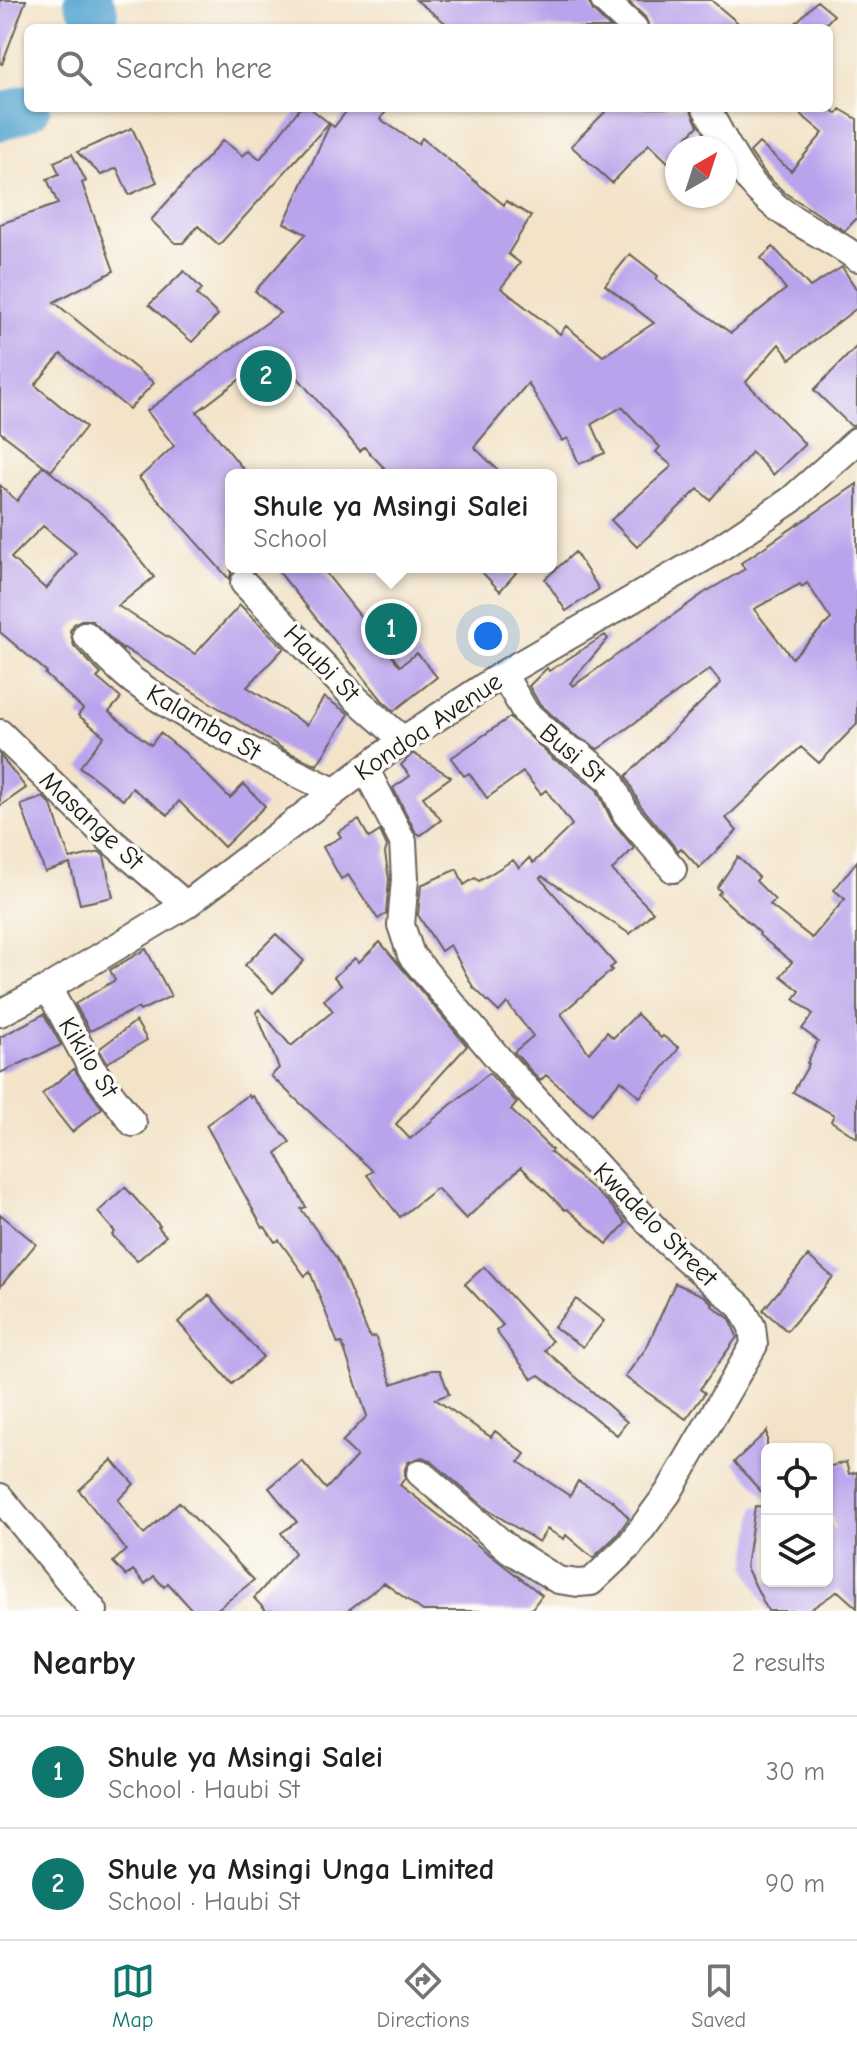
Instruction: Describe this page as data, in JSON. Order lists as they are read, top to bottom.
{
  "streets": {
    "street": [
      "Haubi St",
      "Kalamba St",
      "Kondoa Avenue",
      "Busi St",
      "Masange St",
      "Kikilo St",
      "Kwadelo Street"
    ]
  },
  "crossings": [
    ["Haubi St", "Kondoa Avenue"],
    ["Kalamba St", "Kondoa Avenue"],
    ["Kondoa Avenue", "Busi St"],
    ["Kondoa Avenue", "Masange St"],
    ["Kondoa Avenue", "Kikilo St"],
    ["Kondoa Avenue", "Kwadelo Street"]
  ],
  "north": "top right",
  "page": {
    "search": "Search here",
    "pins": ["2", "1"],
    "popup": ["Shule ya Msingi Salei", "School"],
    "heading": ["Nearby", "2 results"],
    "list": [
      {
        "mark": "1",
        "name": "Shule ya Msingi Salei",
        "note": "School · Haubi St",
        "value": "30 m"
      },
      {
        "mark": "2",
        "name": "Shule ya Msingi Unga Limited",
        "note": "School · Haubi St",
        "value": "90 m"
      }
    ],
    "nav": ["Map", "Directions", "Saved"]
  }
}
